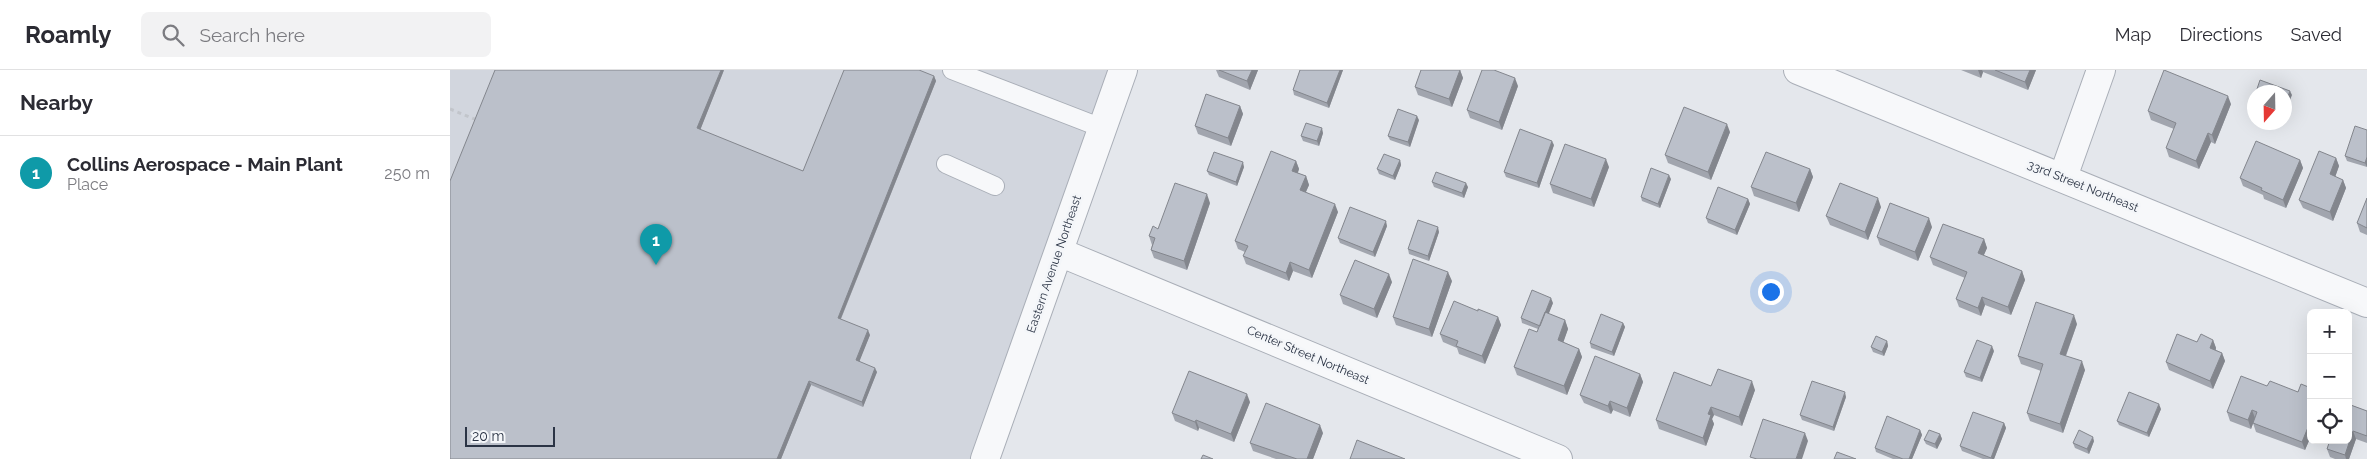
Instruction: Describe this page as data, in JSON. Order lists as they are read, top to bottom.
{
  "streets": {
    "street": ["33rd Street Northeast", "Eastern Avenue Northeast", "Center Street Northeast"]
  },
  "crossings": [
    ["Eastern Avenue Northeast", "Center Street Northeast"]
  ],
  "scale_bar": "20 m",
  "north": "bottom",
  "page": {
    "header": "Roamly",
    "search": "Search here",
    "nav": ["Map", "Directions", "Saved"],
    "heading": "Nearby",
    "list": [
      {
        "mark": "1",
        "name": "Collins Aerospace - Main Plant",
        "note": "Place",
        "value": "250 m"
      }
    ],
    "pins": "1",
    "map_buttons": ["+", "−"],
    "scale": "20 m"
  }
}
